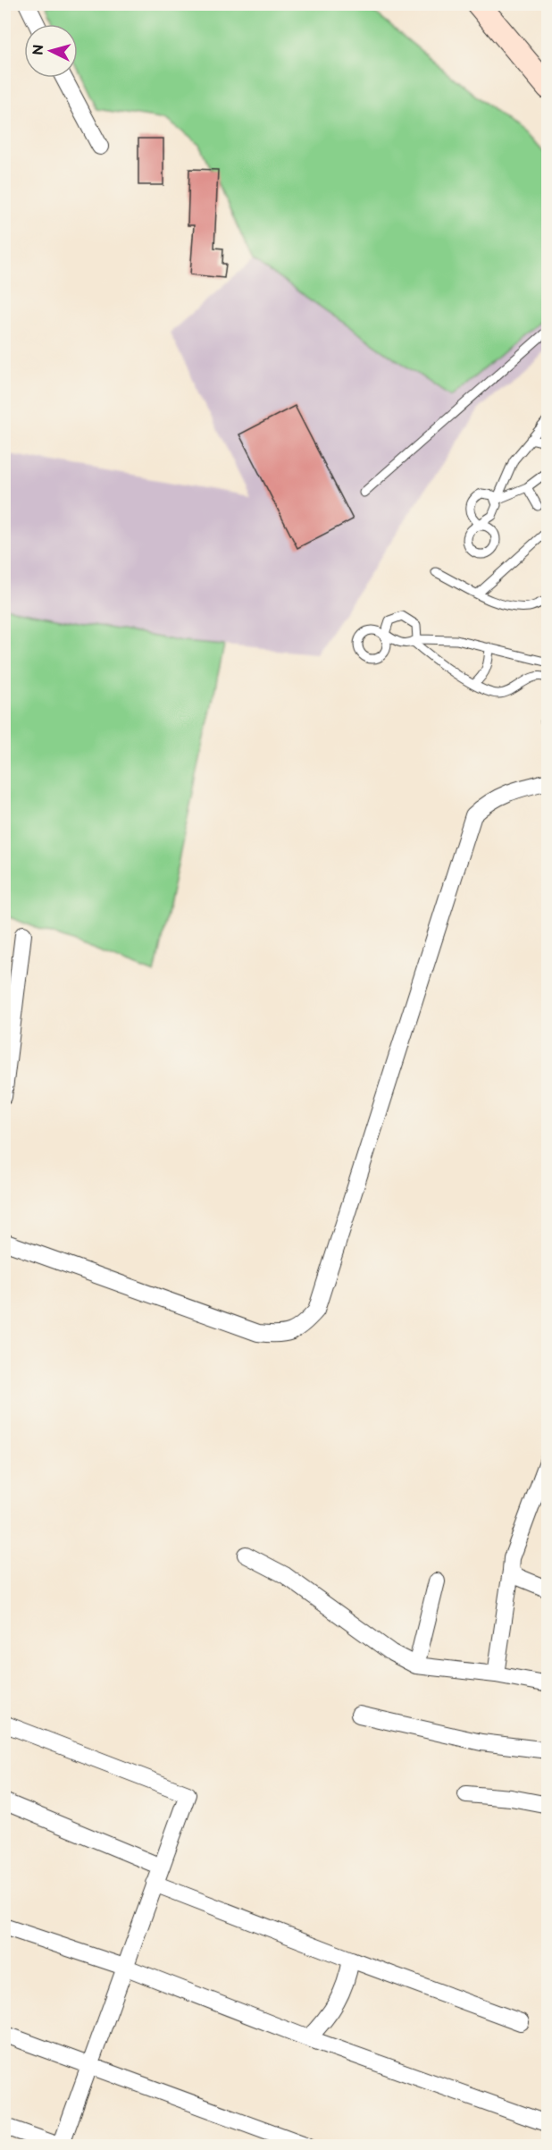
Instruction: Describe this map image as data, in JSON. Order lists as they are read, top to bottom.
{
  "north": "left"
}
